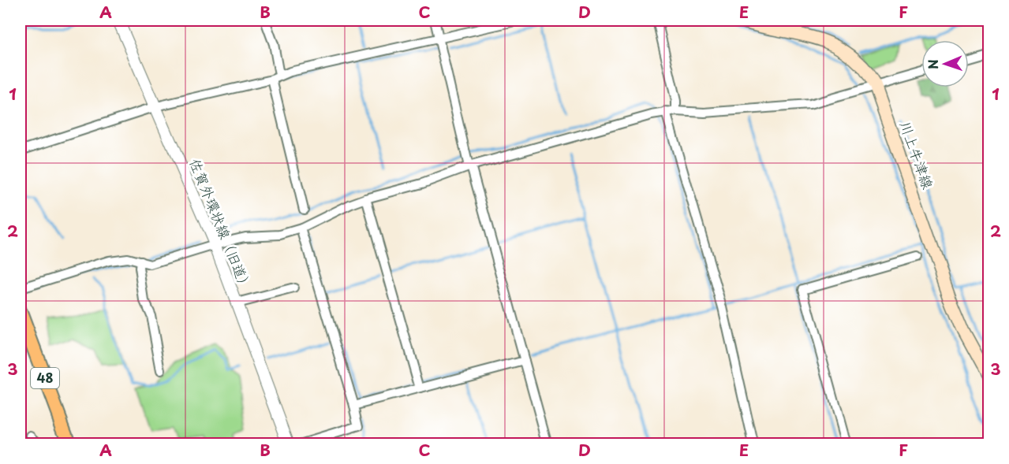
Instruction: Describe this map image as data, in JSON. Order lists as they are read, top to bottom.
{
  "streets": {
    "main road": ["川上牛津線", "48"],
    "street": ["佐賀外環状線（旧道）"]
  },
  "north": "left",
  "grid": {
    "columns": [
      "A",
      "B",
      "C",
      "D",
      "E",
      "F"
    ],
    "rows": ["1", "2", "3"]
  }
}
